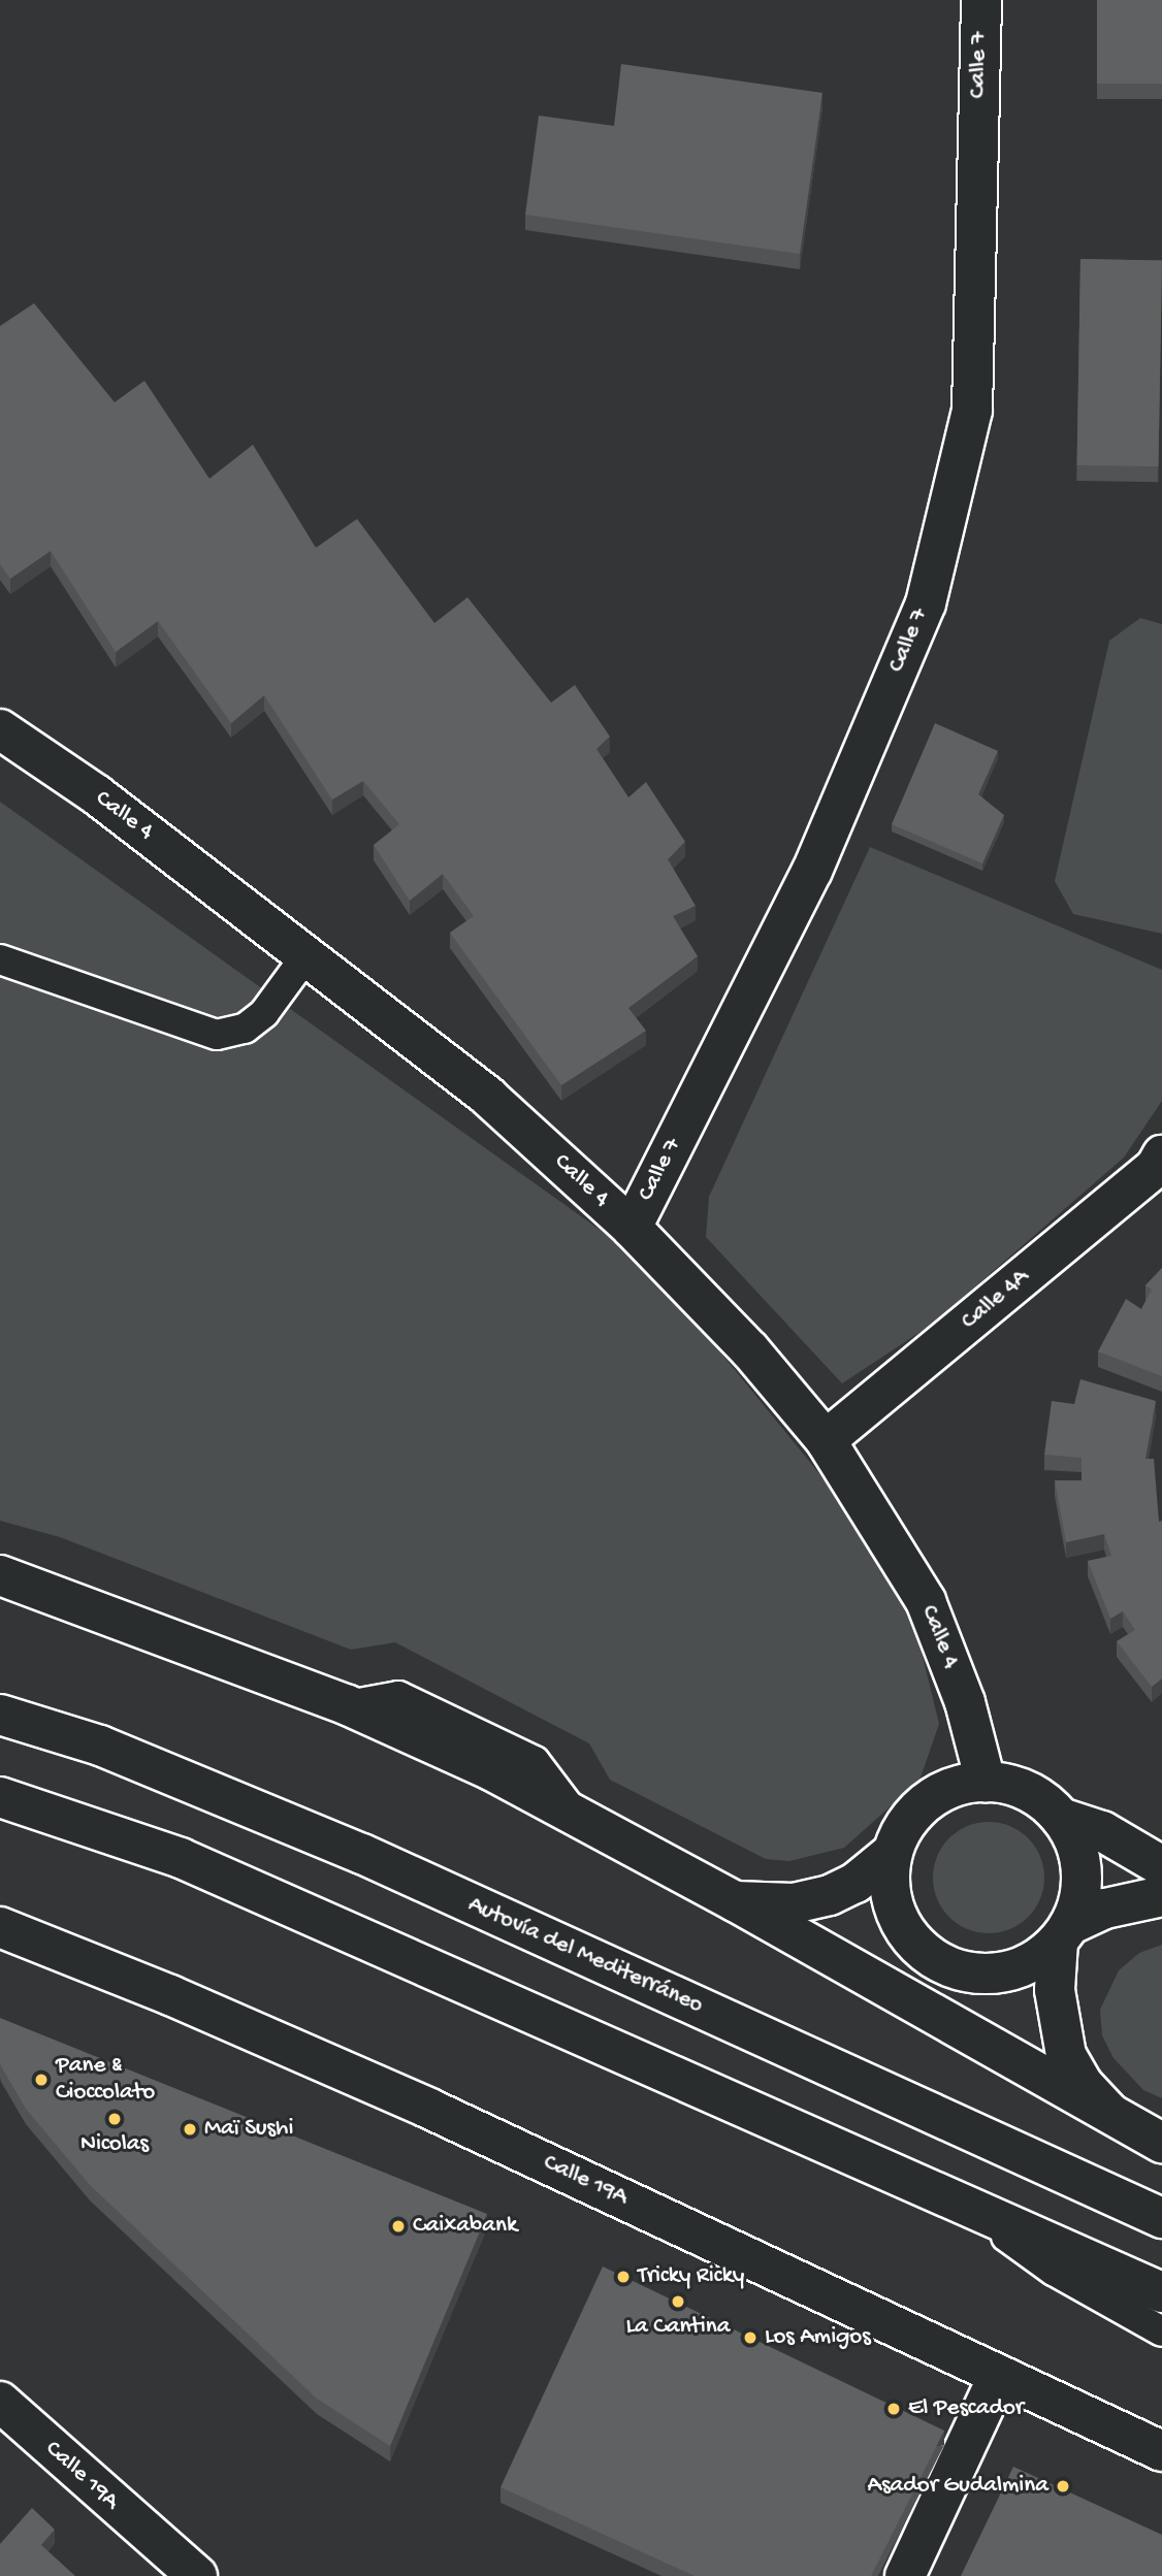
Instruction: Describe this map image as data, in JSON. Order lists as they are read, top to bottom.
{
  "streets": {
    "main road": [
      "Calle 7",
      "Calle 4",
      "Calle 4A",
      "Autovía del Mediterráneo",
      "Calle 19A"
    ]
  },
  "crossings": [
    ["Calle 7", "Calle 4"],
    ["Calle 4", "Calle 4A"]
  ],
  "places": [
    "Pane & Cioccolato",
    "Nicolas",
    "Maï Sushi",
    "Caixabank",
    "Tricky Ricky",
    "La Cantina",
    "Los Amigos",
    "El Pescador",
    "Asador Gudalmina"
  ]
}
